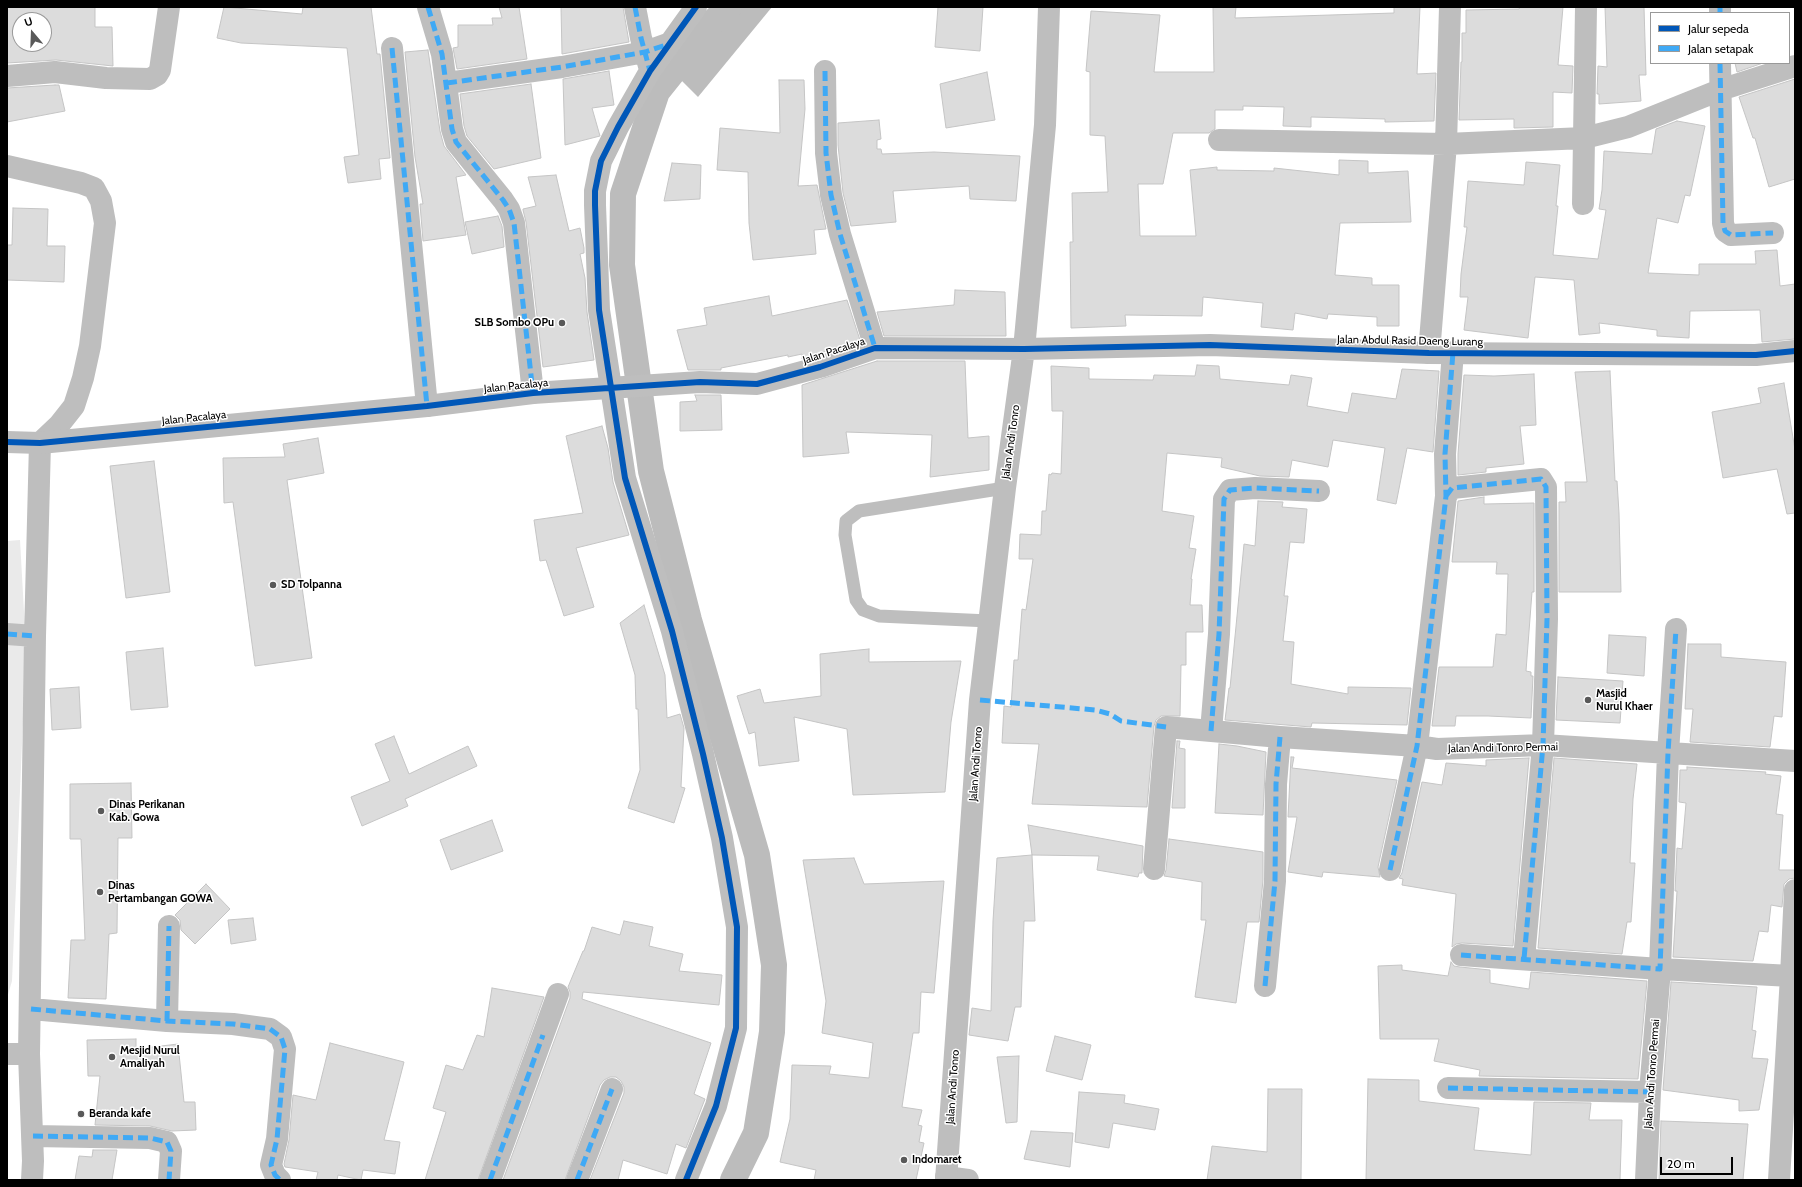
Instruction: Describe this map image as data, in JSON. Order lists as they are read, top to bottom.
{
  "streets": {
    "street": [
      "Jalan Abdul Rasid Daeng Lurang",
      "Jalan Pacalaya",
      "Jalan Andi Tonro",
      "Jalan Andi Tonro Permai"
    ]
  },
  "crossings": [
    ["Jalan Abdul Rasid Daeng Lurang", "Jalan Pacalaya"],
    ["Jalan Abdul Rasid Daeng Lurang", "Jalan Andi Tonro"],
    ["Jalan Pacalaya", "Jalan Andi Tonro"]
  ],
  "places": [
    "SLB Sombo OPu",
    "SD Tolpanna",
    "Masjid Nurul Khaer",
    "Dinas Perikanan Kab. Gowa",
    "Dinas Pertambangan GOWA",
    "Mesjid Nurul Amaliyah",
    "Beranda kafe",
    "Indomaret"
  ],
  "legend": ["Jalur sepeda", "Jalan setapak"],
  "scale_bar": "20 m",
  "north": "top"
}
